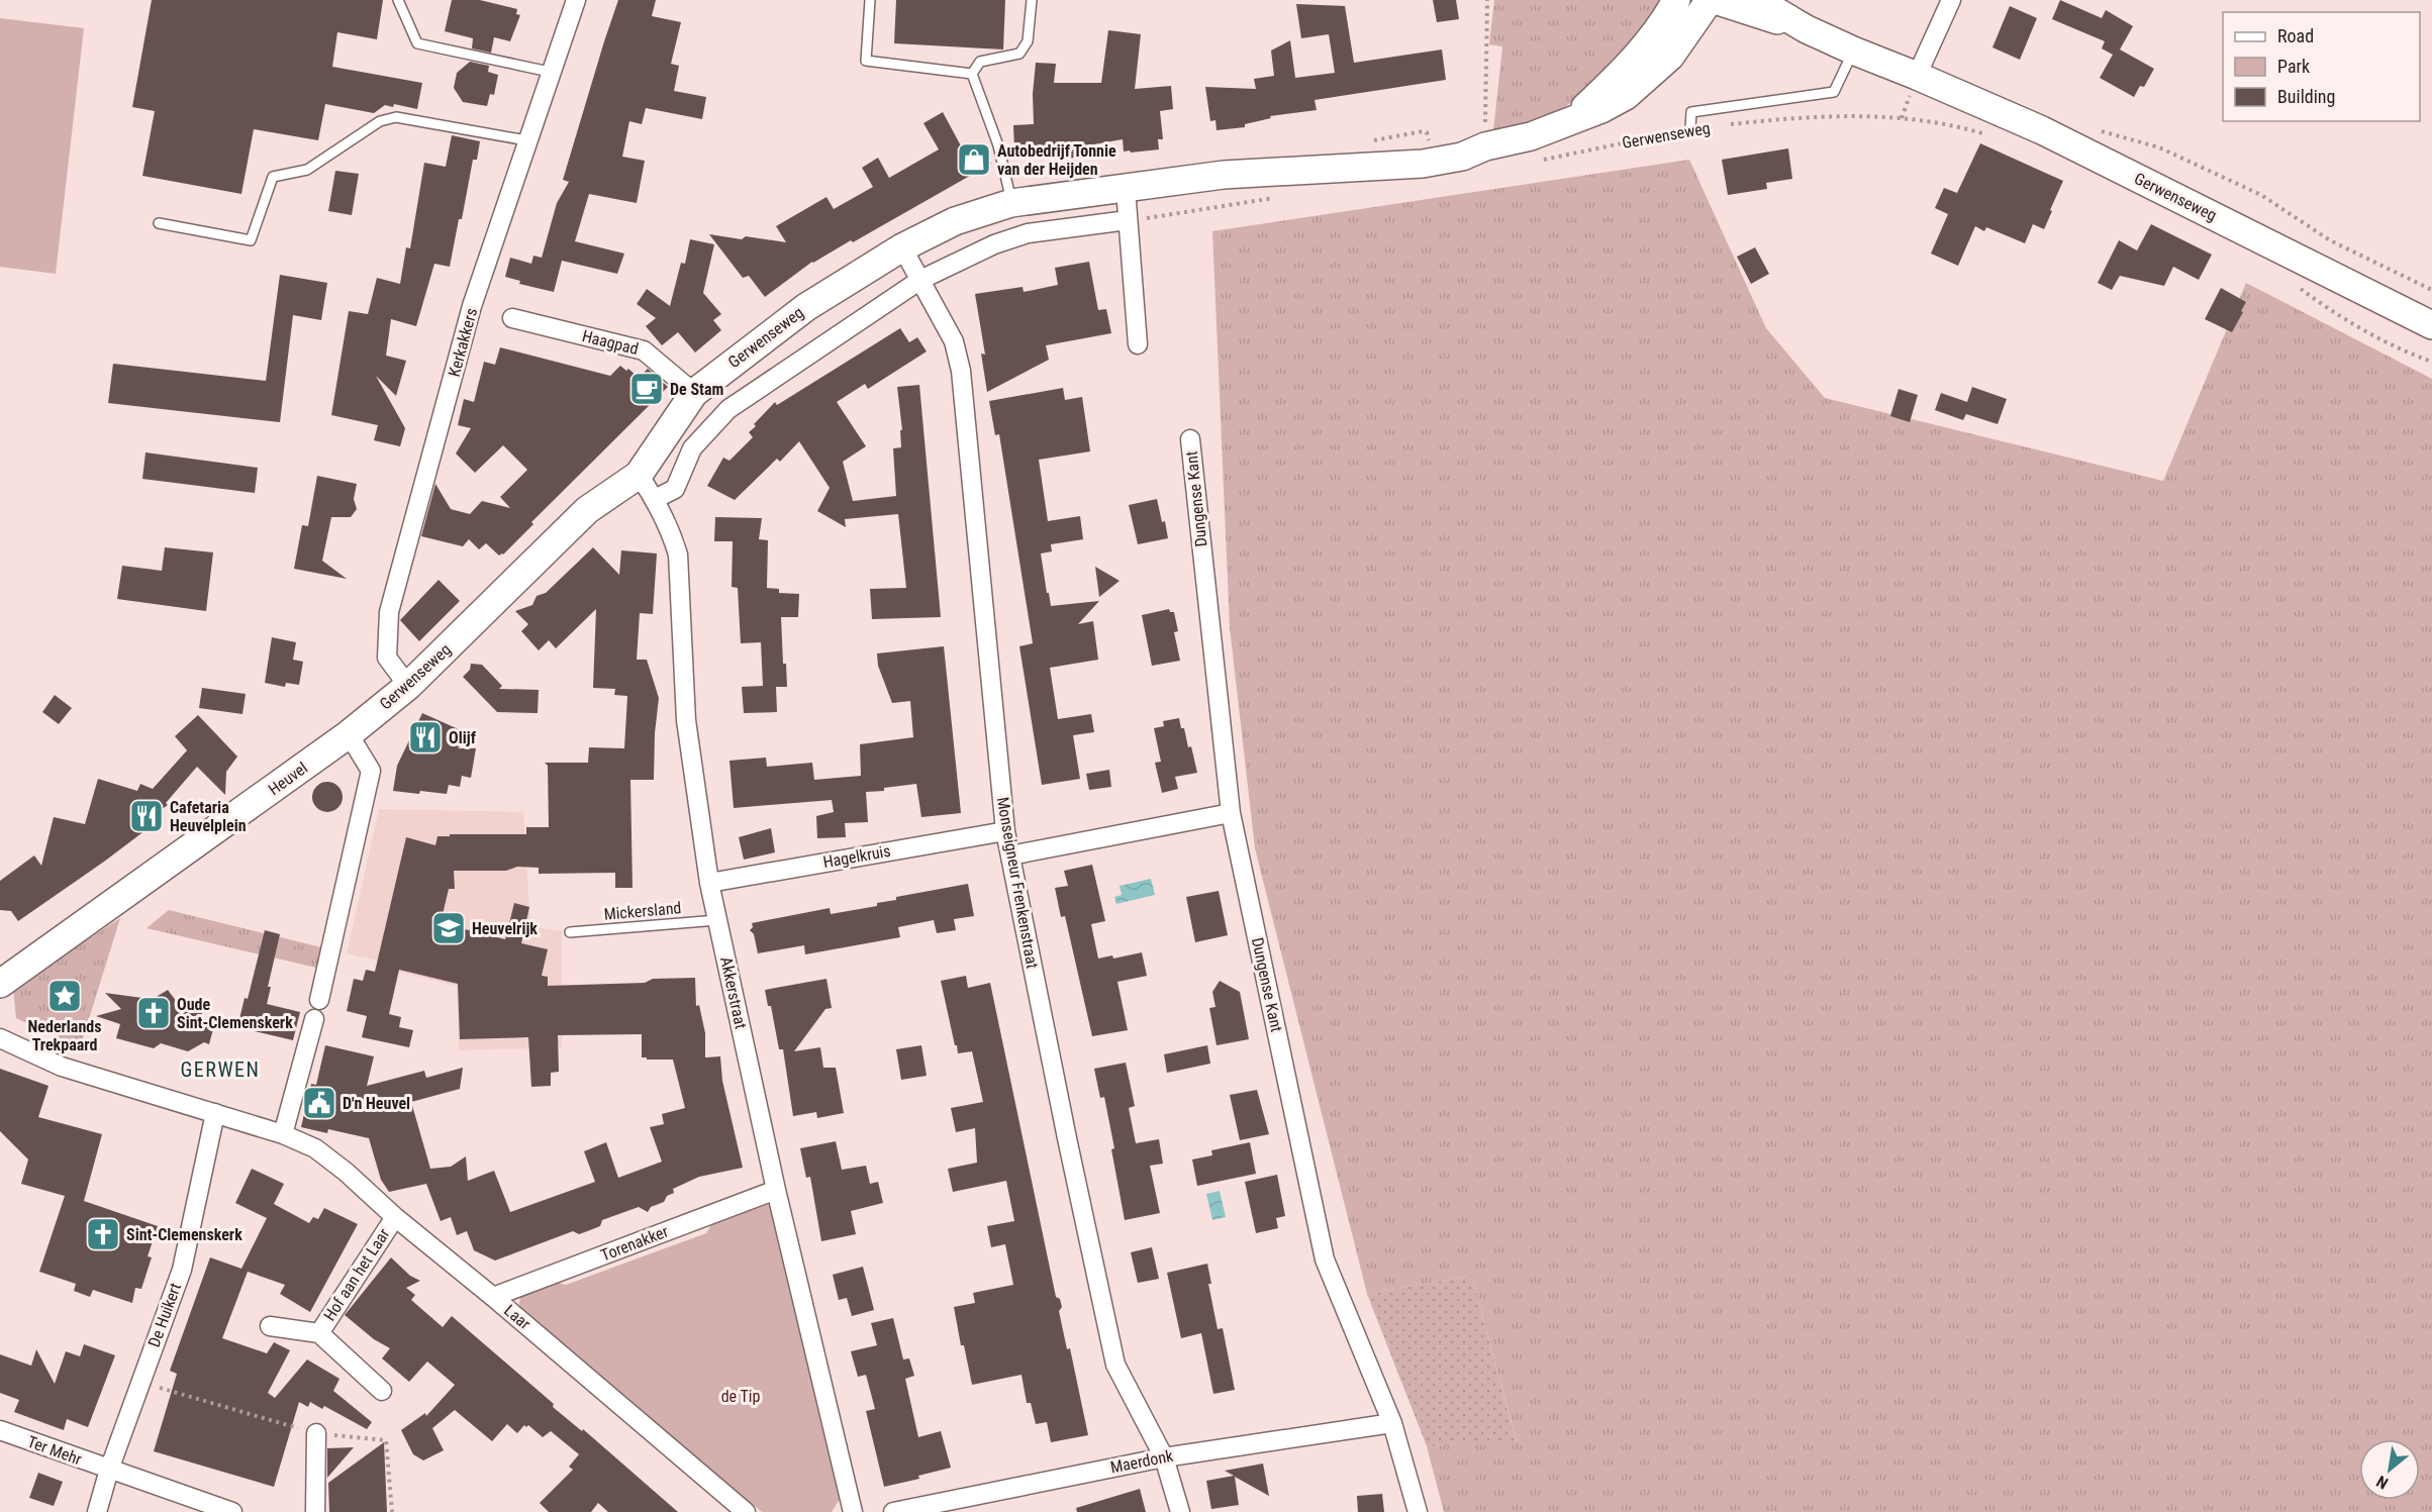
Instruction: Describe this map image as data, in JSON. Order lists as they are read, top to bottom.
{
  "streets": {
    "street": [
      "Gerwenseweg",
      "Kerkakkers",
      "Haagpad",
      "Dungense Kant",
      "Heuvel",
      "Hagelkruis",
      "Monseigneur Frenkenstraat",
      "Akkerstraat",
      "Torenakker",
      "Hof aan het Laar",
      "De Huikert",
      "Laar",
      "Ter Mehr",
      "Maerdonk"
    ],
    "lane": ["Mickersland"]
  },
  "crossings": [
    ["Gerwenseweg", "Kerkakkers"],
    ["Gerwenseweg", "Haagpad"],
    ["Gerwenseweg", "Heuvel"],
    ["Gerwenseweg", "Monseigneur Frenkenstraat"],
    ["Gerwenseweg", "Akkerstraat"],
    ["Dungense Kant", "Maerdonk"],
    ["Hagelkruis", "Monseigneur Frenkenstraat"],
    ["Hagelkruis", "Akkerstraat"],
    ["Monseigneur Frenkenstraat", "Maerdonk"],
    ["Mickersland", "Akkerstraat"],
    ["Akkerstraat", "Torenakker"],
    ["Torenakker", "Laar"],
    ["Hof aan het Laar", "Laar"],
    ["De Huikert", "Ter Mehr"]
  ],
  "districts": ["GERWEN"],
  "parks": ["de Tip"],
  "places": {
    "shop": ["Autobedrijf Tonnie van der Heijden"],
    "cafe": ["De Stam"],
    "restaurant": ["Olijf", "Cafetaria Heuvelplein"],
    "school or university": ["Heuvelrijk"],
    "place": ["Nederlands Trekpaard"],
    "church": ["Oude Sint-Clemenskerk", "Sint-Clemenskerk"],
    "public building": ["D'n Heuvel"]
  },
  "legend": ["Road", "Park", "Building"],
  "north": "bottom left"
}
